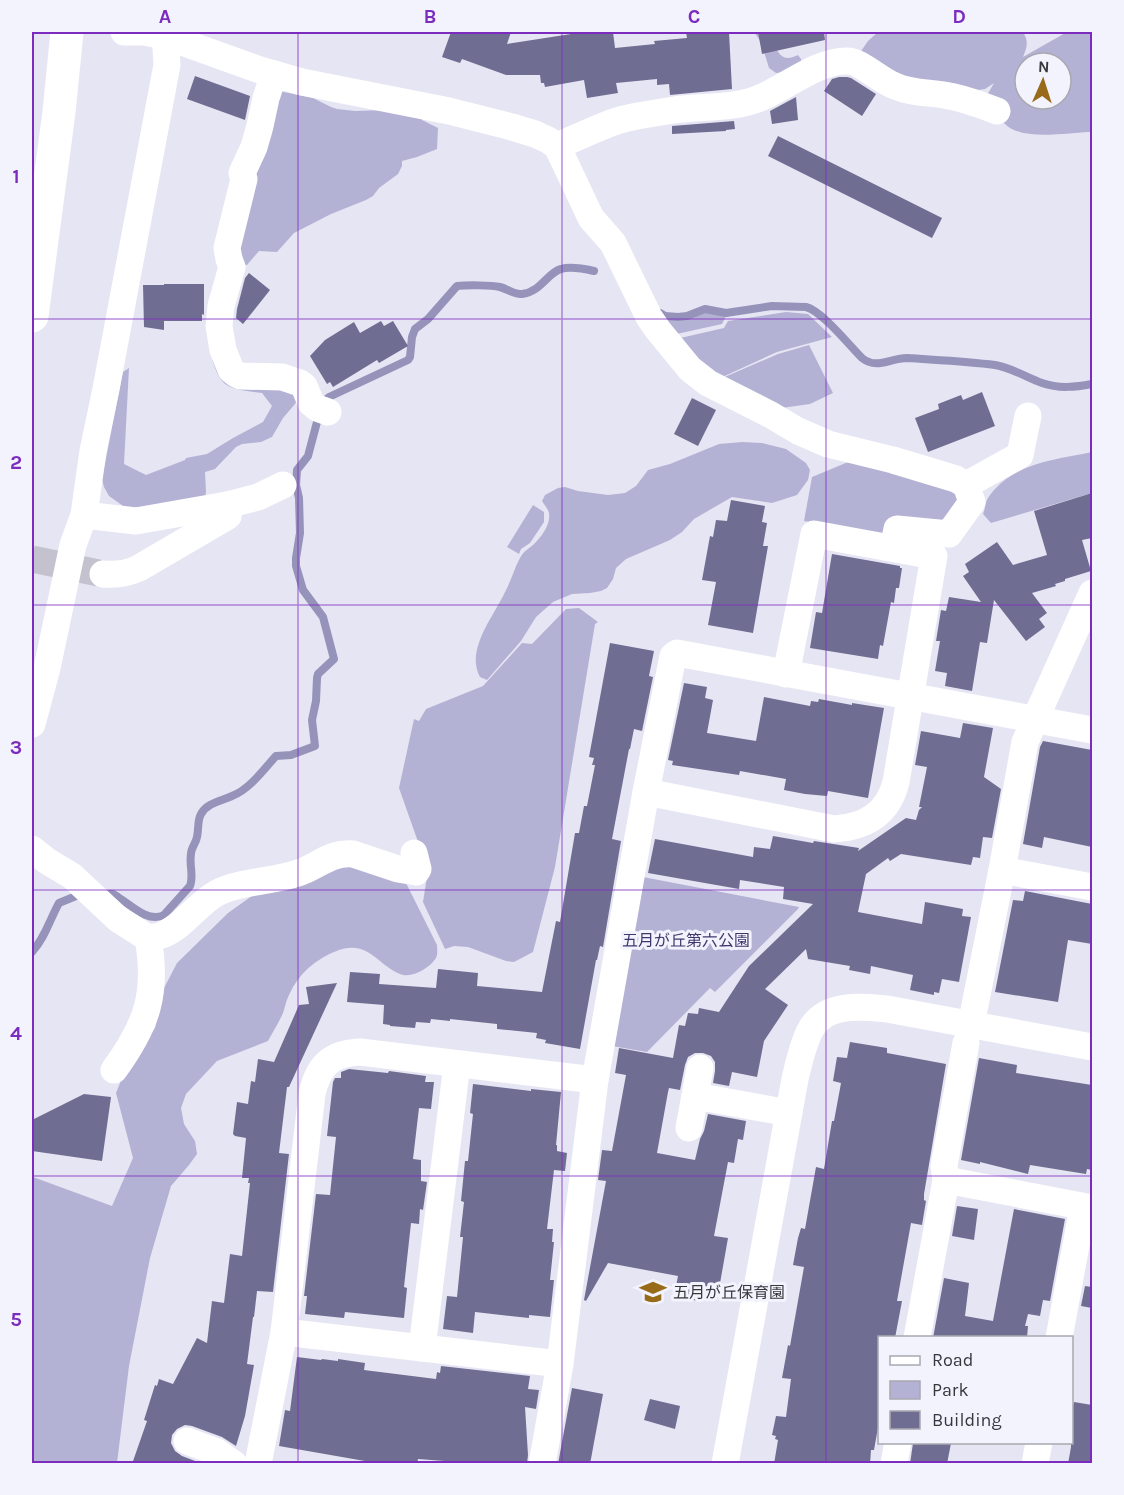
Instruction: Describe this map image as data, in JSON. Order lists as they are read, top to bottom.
{
  "parks": ["五月が丘第六公園"],
  "places": {
    "school or university": ["五月が丘保育園"]
  },
  "legend": ["Road", "Park", "Building"],
  "north": "top",
  "grid": {
    "columns": [
      "A",
      "B",
      "C",
      "D"
    ],
    "rows": [
      "1",
      "2",
      "3",
      "4",
      "5"
    ]
  }
}
